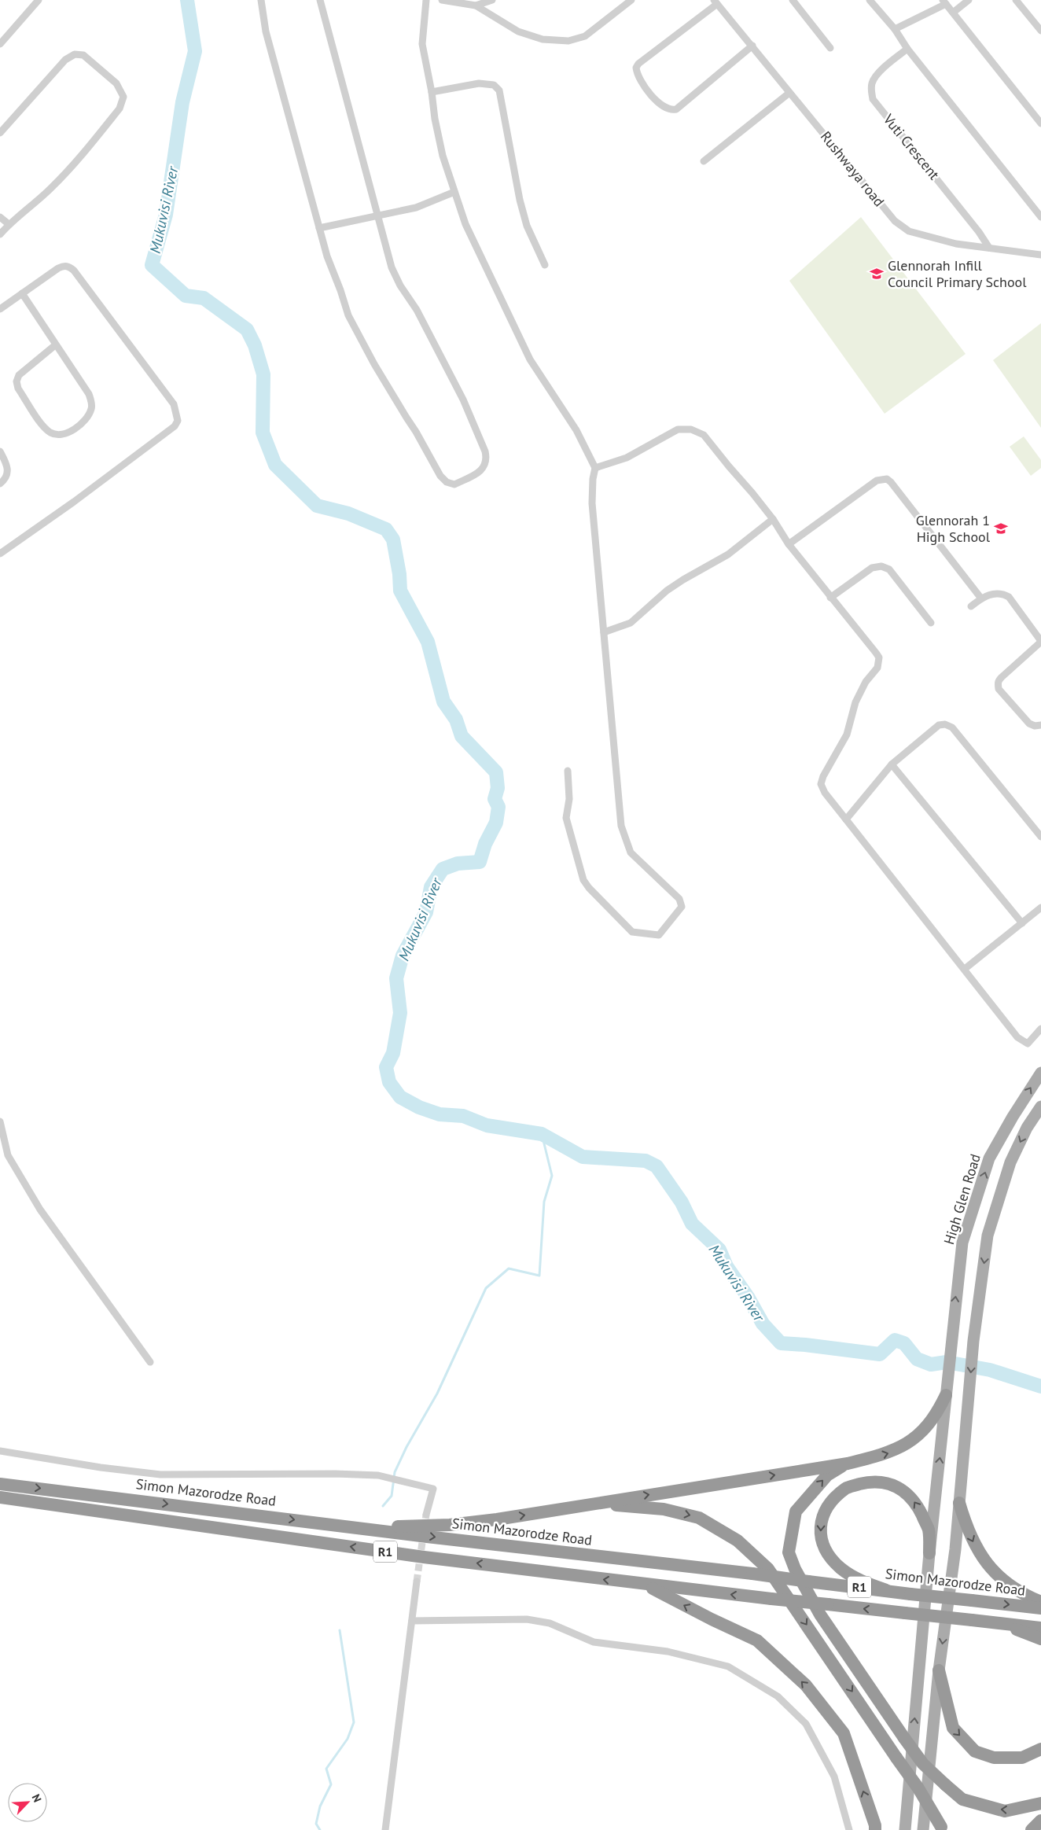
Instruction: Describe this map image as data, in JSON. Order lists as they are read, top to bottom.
{
  "streets": {
    "highway": ["Simon Mazorodze Road", "R1"],
    "main road": ["High Glen Road"],
    "street": ["Vuti Crescent", "Rushwaya road"]
  },
  "crossings": [
    ["Vuti Crescent", "Rushwaya road"]
  ],
  "water": ["Mukuvisi River"],
  "places": {
    "school or university": ["Glennorah Infill Council Primary School", "Glennorah 1 High School"]
  },
  "north": "top right"
}
